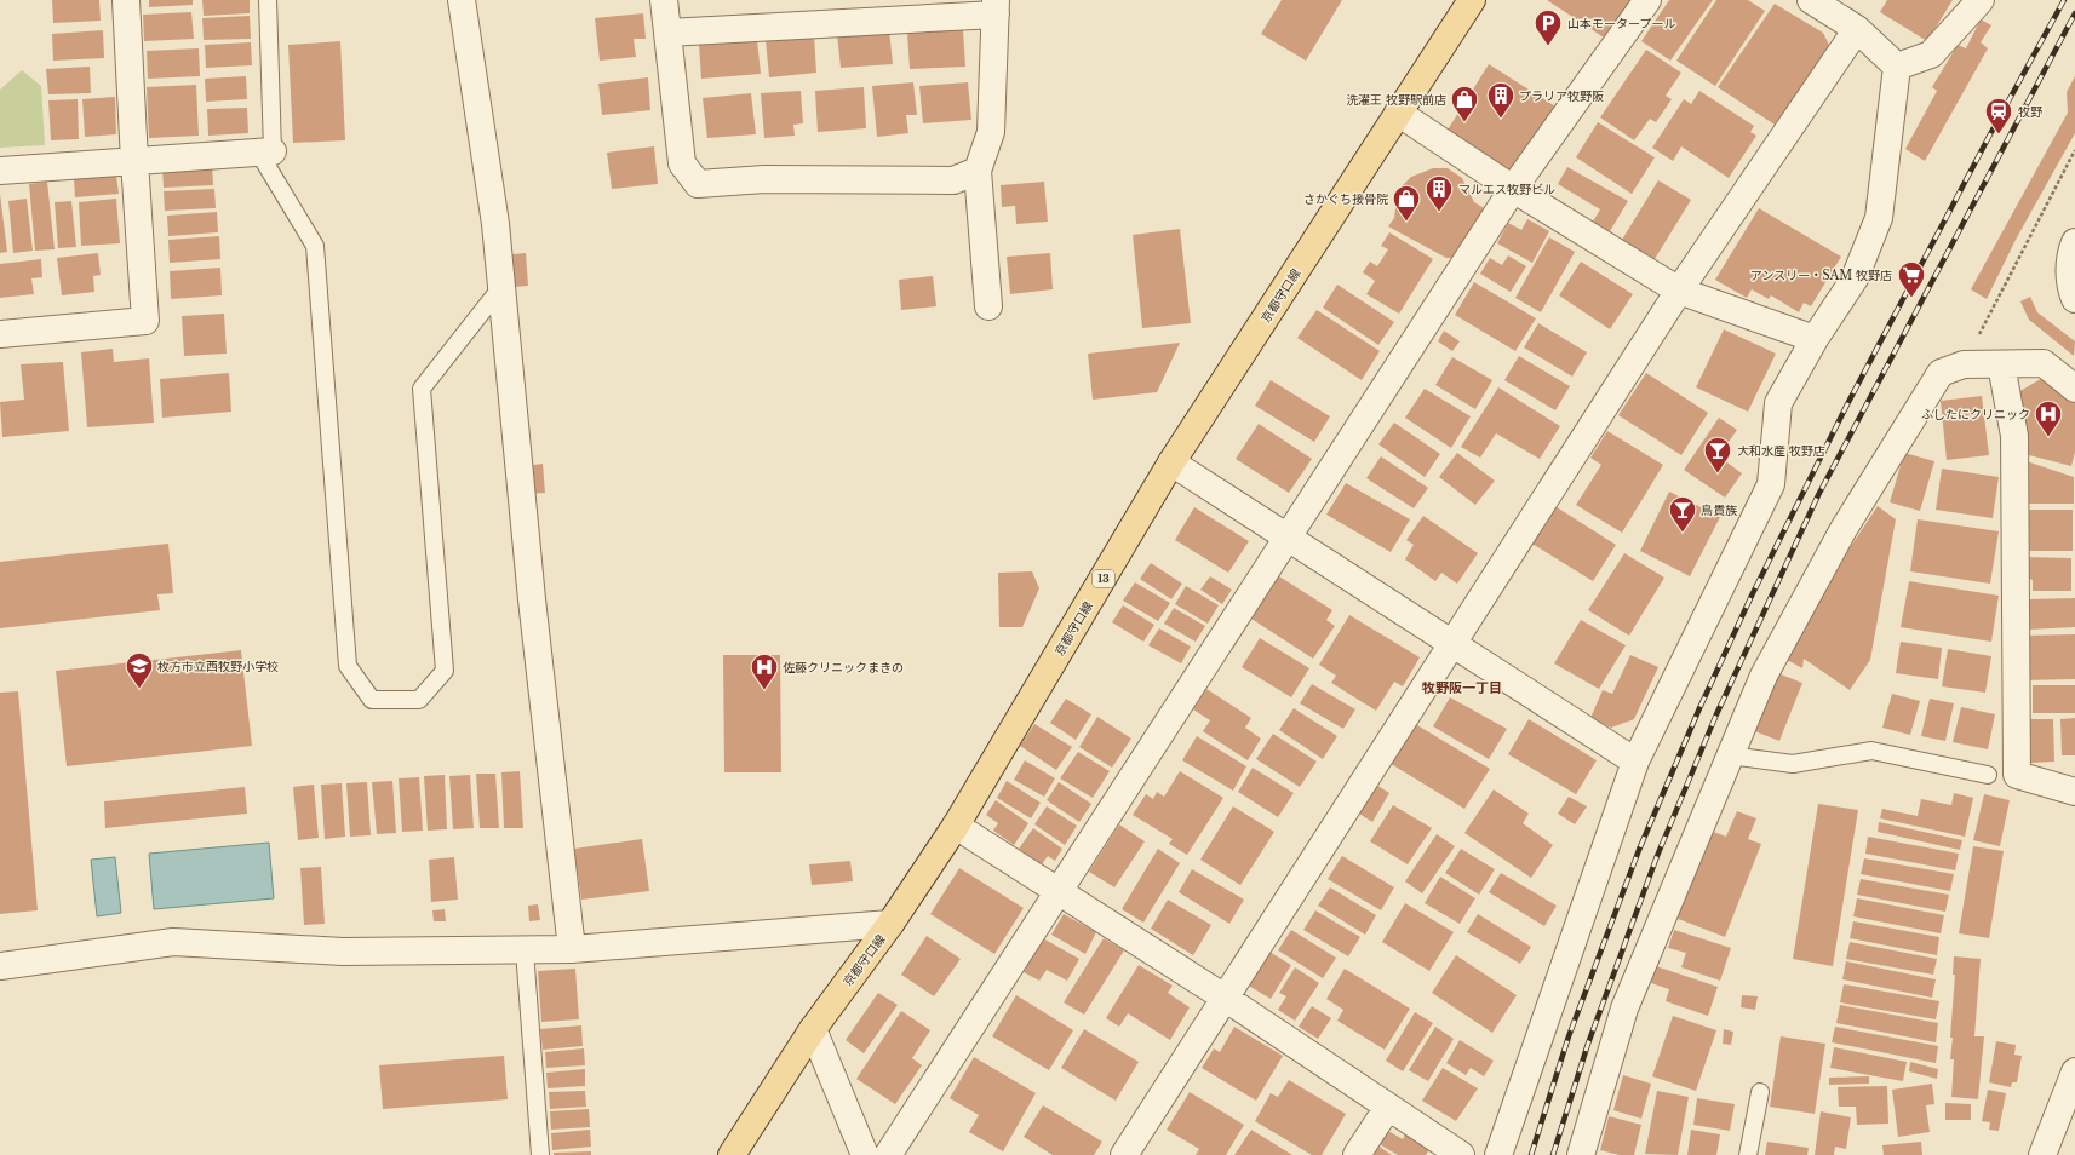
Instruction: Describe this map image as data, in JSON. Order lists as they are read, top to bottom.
{
  "streets": {
    "main road": ["京都守口線", "13"]
  },
  "districts": ["牧野阪一丁目"],
  "places": {
    "parking": ["山本モータープール"],
    "building": ["プラリア牧野阪", "マルエス牧野ビル"],
    "shop": ["洗濯王 牧野駅前店", "さかぐち接骨院"],
    "station": ["牧野"],
    "supermarket": ["アンスリー・SAM 牧野店"],
    "hospital": ["ふしたにクリニック", "佐藤クリニックまきの"],
    "bar": ["大和水産 牧野店", "鳥貴族"],
    "school or university": ["枚方市立西牧野小学校"]
  }
}
